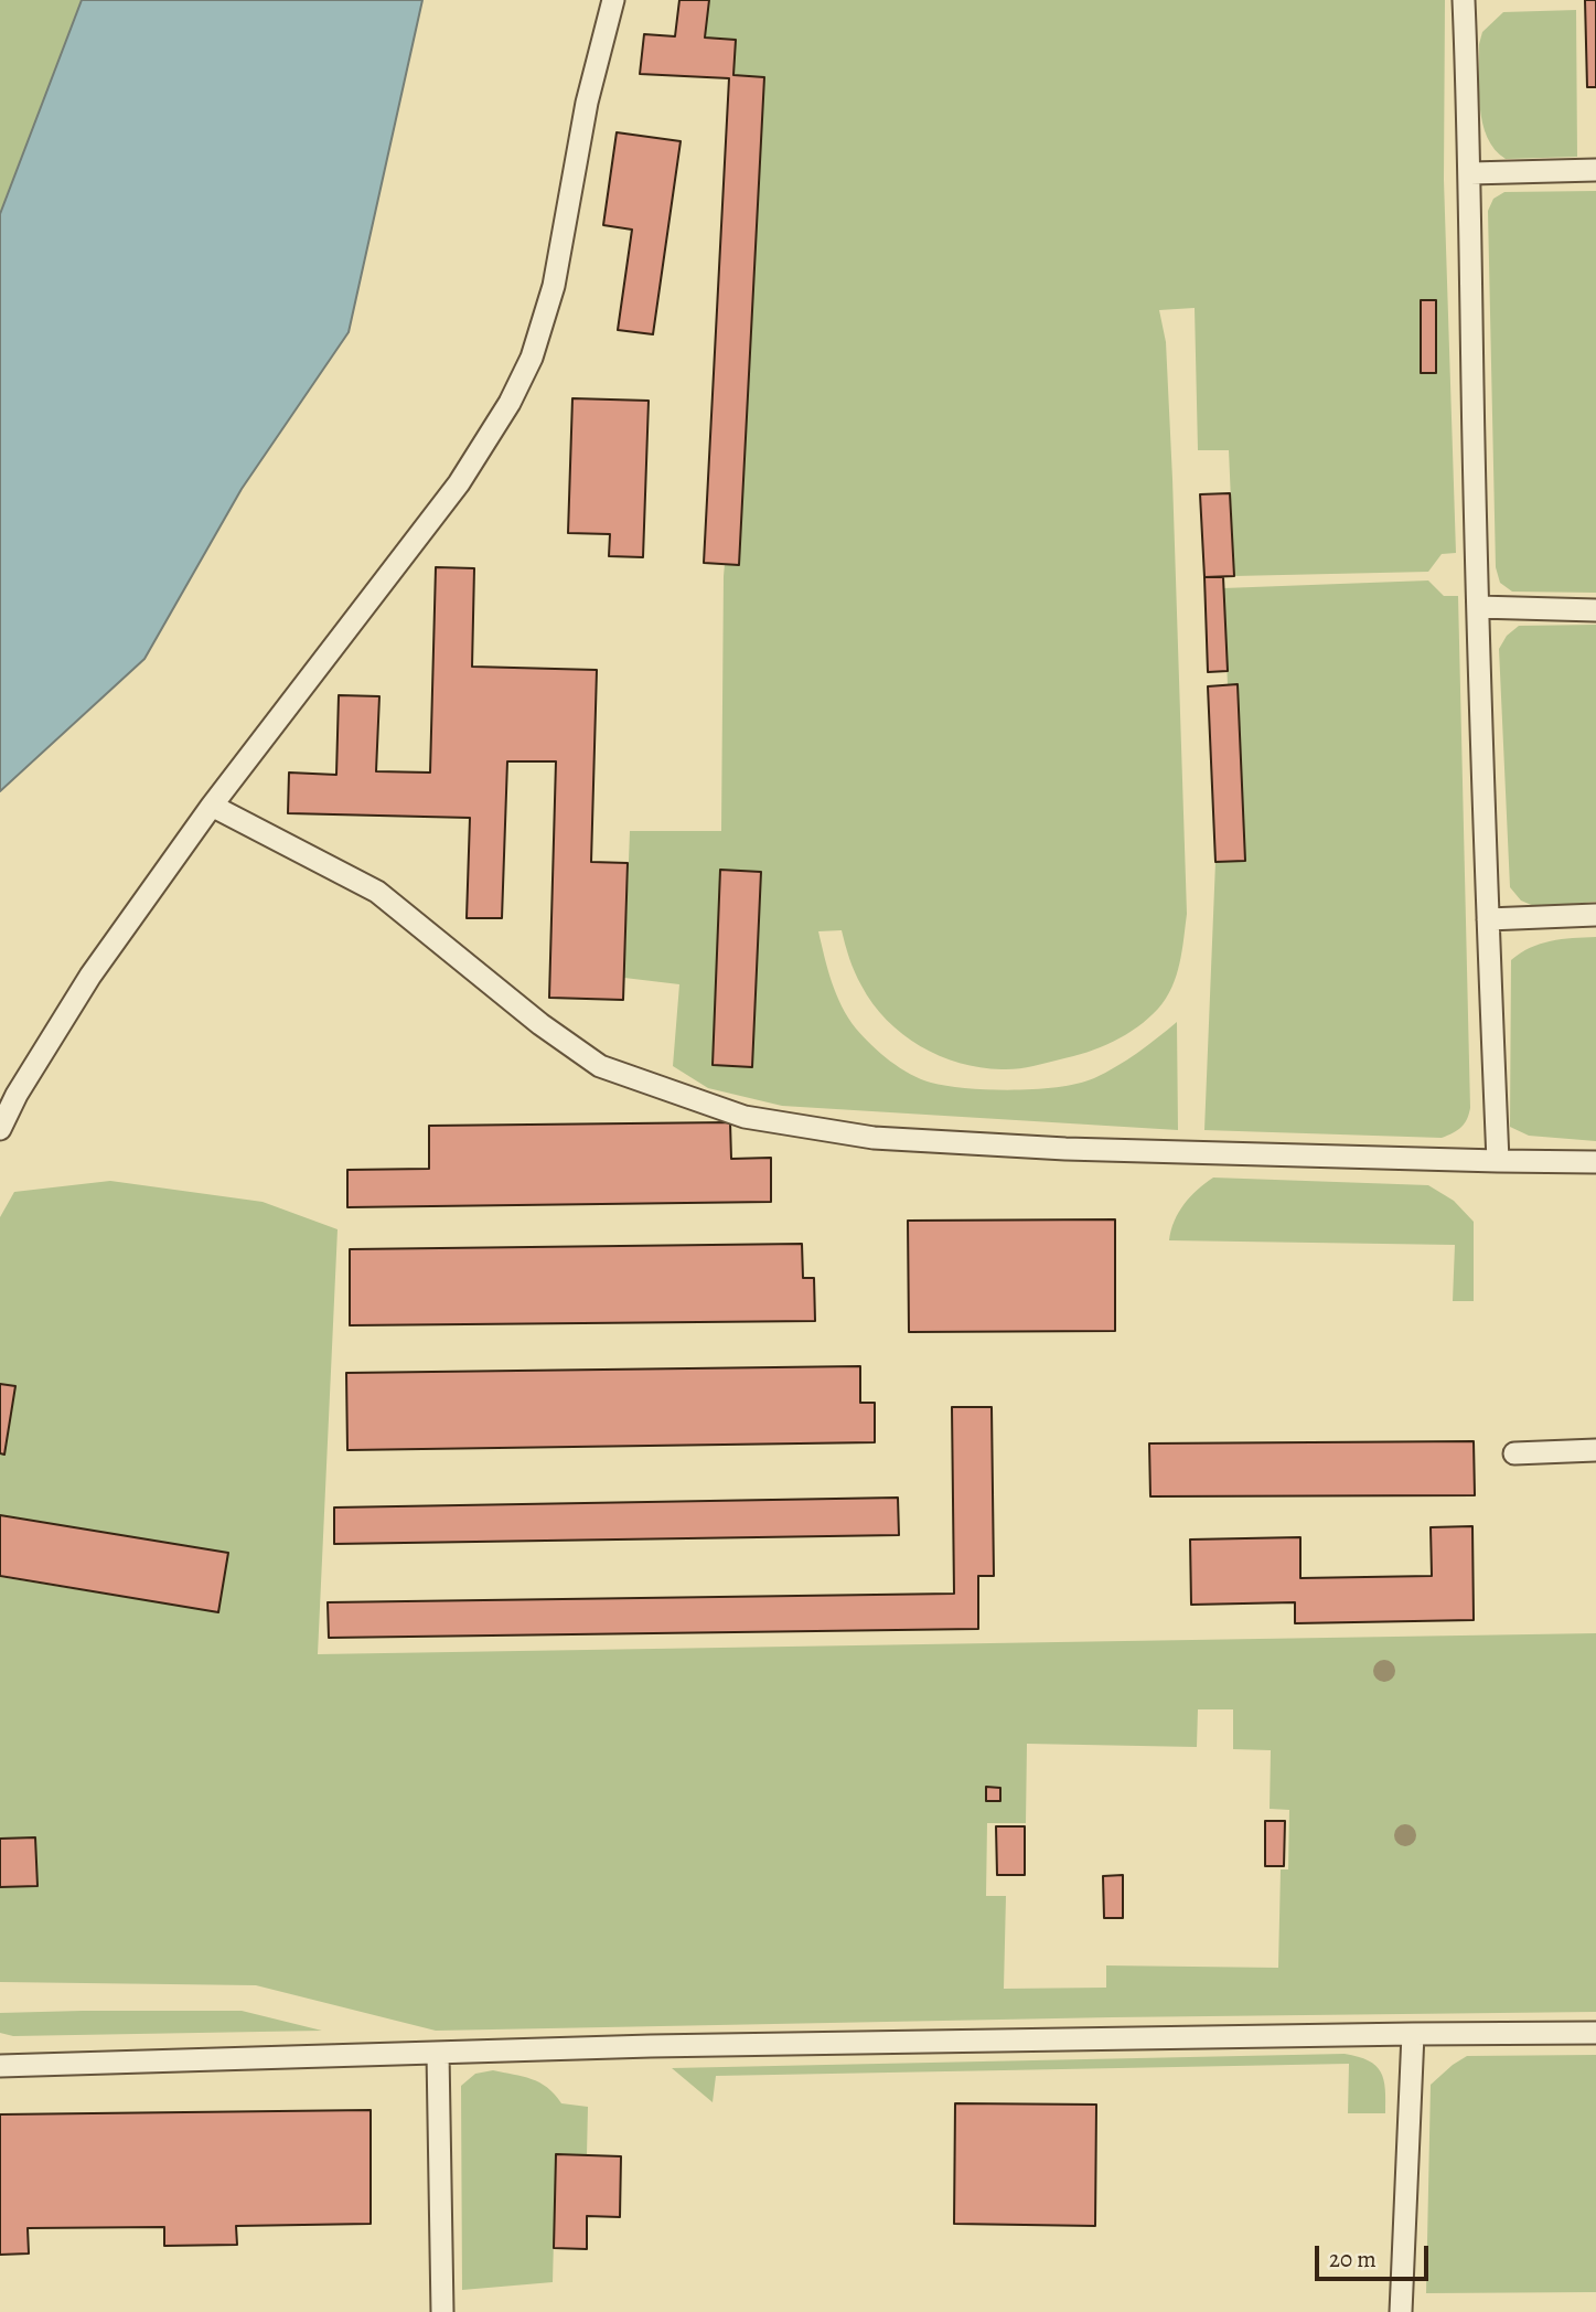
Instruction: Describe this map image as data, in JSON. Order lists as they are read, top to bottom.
{
  "scale_bar": "20 m"
}
